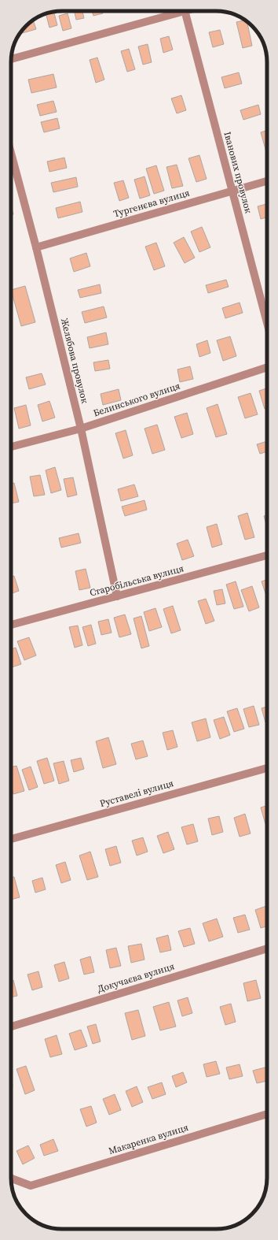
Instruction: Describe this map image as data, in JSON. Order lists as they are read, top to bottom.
{
  "streets": {
    "street": [
      "Іванових провулок",
      "Тургенєва вулиця",
      "Желябова провулок",
      "Белинського вулиця",
      "Старобільська вулиця",
      "Руставелі вулиця",
      "Докучаєва вулиця",
      "Макаренка вулиця"
    ]
  },
  "crossings": [
    ["Іванових провулок", "Тургенєва вулиця"],
    ["Тургенєва вулиця", "Желябова провулок"],
    ["Желябова провулок", "Белинського вулиця"],
    ["Желябова провулок", "Старобільська вулиця"]
  ]
}
